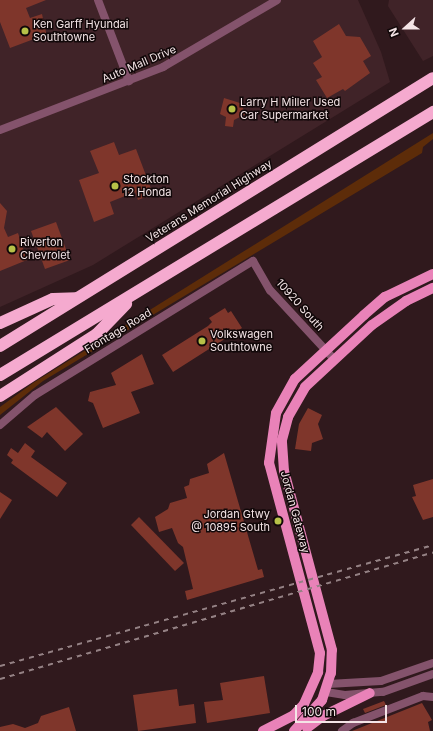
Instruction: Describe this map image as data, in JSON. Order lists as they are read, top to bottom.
{
  "streets": {
    "highway": ["Veterans Memorial Highway"],
    "main road": ["Jordan Gateway"],
    "street": ["Auto Mall Drive", "10920 South", "Frontage Road"]
  },
  "crossings": [
    ["10920 South", "Frontage Road"],
    ["10920 South", "Jordan Gateway"]
  ],
  "places": [
    "Ken Garff Hyundai Southtowne",
    "Larry H Miller Used Car Supermarket",
    "Stockton 12 Honda",
    "Riverton Chevrolet",
    "Volkswagen Southtowne",
    "Jordan Gtwy @ 10895 South"
  ],
  "scale_bar": "100 m",
  "north": "left"
}
